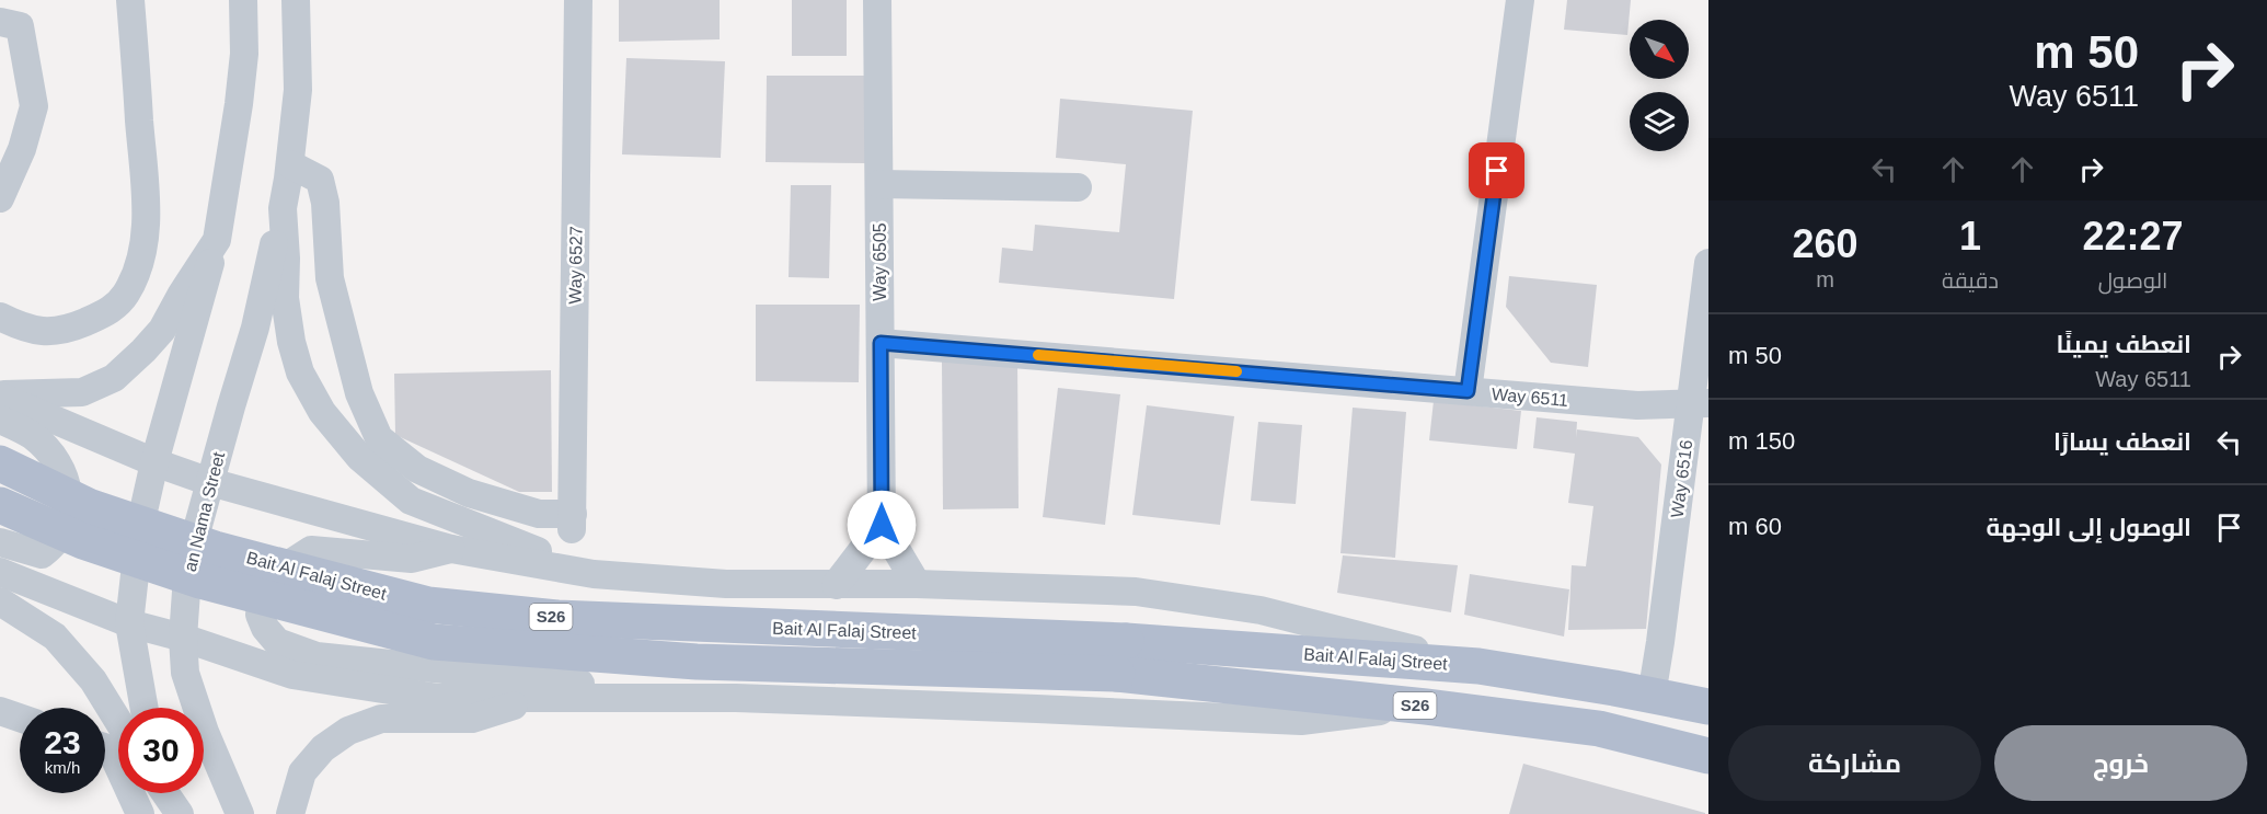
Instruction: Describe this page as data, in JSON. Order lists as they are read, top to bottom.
{
  "streets": {
    "main road": ["Bait Al Falaj Street", "S26"],
    "street": [
      "Way 6505",
      "Way 6527",
      "Way 6511",
      "Way 6516",
      "an Nama Street"
    ]
  },
  "crossings": [
    ["Way 6505", "Way 6511"],
    ["Way 6511", "Way 6516"],
    ["Way 6516", "Bait Al Falaj Street"]
  ],
  "north": "bottom right",
  "page": {
    "turn": ["50 m", "Way 6511"],
    "eta": [
      "22:27",
      "الوصول",
      "1",
      "دقيقة",
      "260",
      "m"
    ],
    "list": [
      {
        "name": "انعطف يمينًا",
        "note": "Way 6511",
        "value": "50 m"
      },
      {
        "name": "انعطف يسارًا",
        "value": "150 m"
      },
      {
        "name": "الوصول إلى الوجهة",
        "value": "60 m"
      }
    ],
    "speed": "23 km/h",
    "limit": "30",
    "buttons": ["خروج", "مشاركة"]
  }
}
